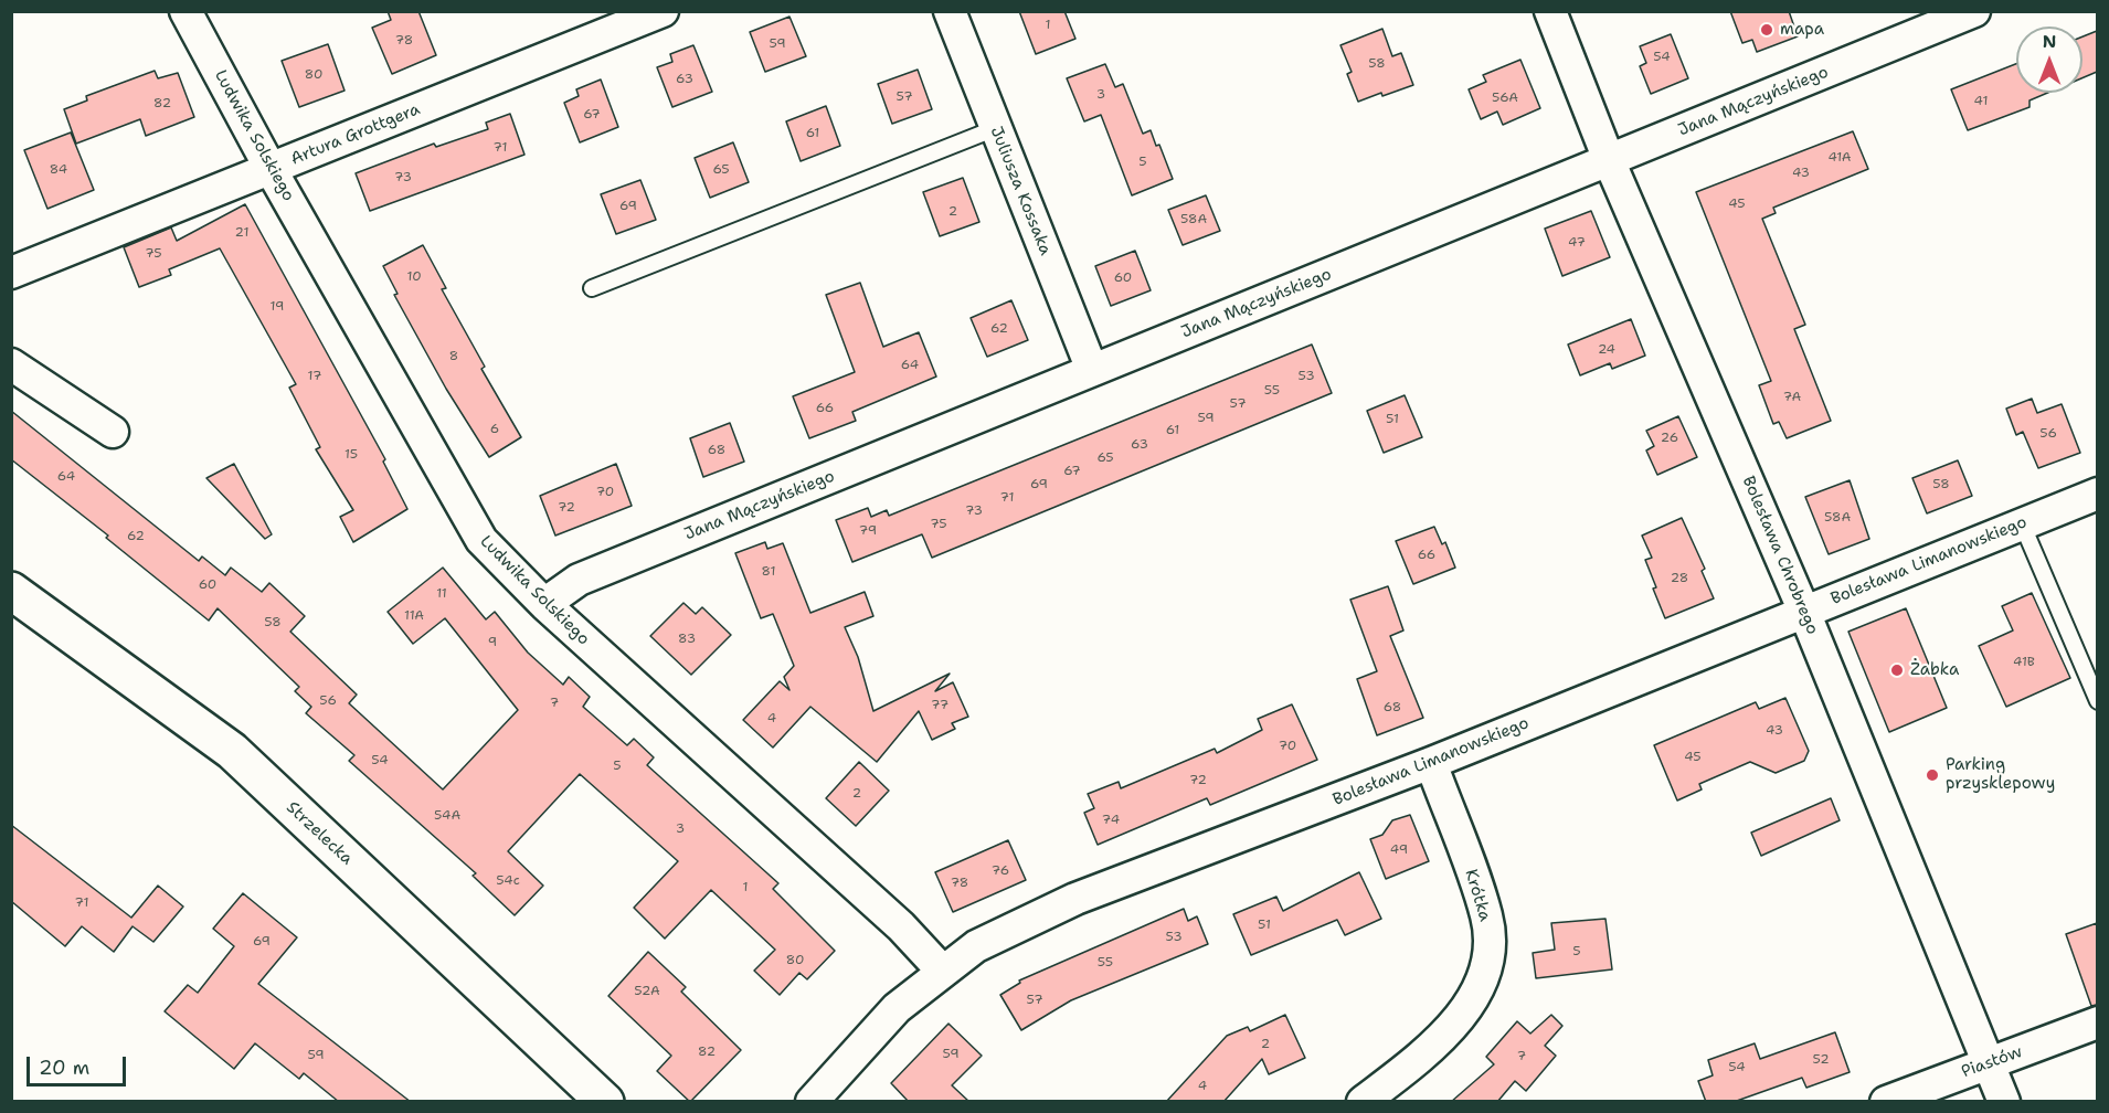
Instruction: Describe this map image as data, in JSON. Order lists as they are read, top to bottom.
{
  "streets": {
    "street": [
      "Jana Mączyńskiego",
      "Artura Grottgera",
      "Ludwika Solskiego",
      "Juliusza Kossaka",
      "Bolesława Chrobrego",
      "Bolesława Limanowskiego",
      "Strzelecka",
      "Krótka",
      "Piastów"
    ]
  },
  "crossings": [
    ["Jana Mączyńskiego", "Ludwika Solskiego"],
    ["Jana Mączyńskiego", "Juliusza Kossaka"],
    ["Jana Mączyńskiego", "Bolesława Chrobrego"],
    ["Artura Grottgera", "Ludwika Solskiego"],
    ["Ludwika Solskiego", "Bolesława Limanowskiego"],
    ["Bolesława Chrobrego", "Bolesława Limanowskiego"],
    ["Bolesława Chrobrego", "Piastów"],
    ["Bolesława Limanowskiego", "Krótka"]
  ],
  "places": ["mapa", "Żabka", "Parking przysklepowy"],
  "house_numbers": [
    "1",
    "78",
    "59",
    "54",
    "58",
    "80",
    "63",
    "3",
    "57",
    "56A",
    "41",
    "82",
    "67",
    "61",
    "71",
    "41A",
    "5",
    "84",
    "65",
    "43",
    "73",
    "45",
    "69",
    "2",
    "58A",
    "21",
    "47",
    "75",
    "10",
    "60",
    "19",
    "62",
    "24",
    "8",
    "64",
    "17",
    "53",
    "55",
    "7A",
    "57",
    "66",
    "59",
    "51",
    "6",
    "61",
    "56",
    "26",
    "63",
    "68",
    "15",
    "65",
    "67",
    "64",
    "69",
    "58",
    "70",
    "71",
    "72",
    "73",
    "58A",
    "75",
    "79",
    "62",
    "66",
    "81",
    "28",
    "60",
    "11",
    "11A",
    "58",
    "83",
    "9",
    "41B",
    "56",
    "7",
    "77",
    "68",
    "4",
    "43",
    "70",
    "45",
    "54",
    "5",
    "72",
    "2",
    "54A",
    "74",
    "3",
    "49",
    "76",
    "54c",
    "78",
    "1",
    "71",
    "51",
    "53",
    "69",
    "5",
    "80",
    "55",
    "52A",
    "57",
    "2",
    "82",
    "59",
    "59",
    "7",
    "52",
    "54",
    "4"
  ],
  "scale_bar": "20 m",
  "north": "top"
}
